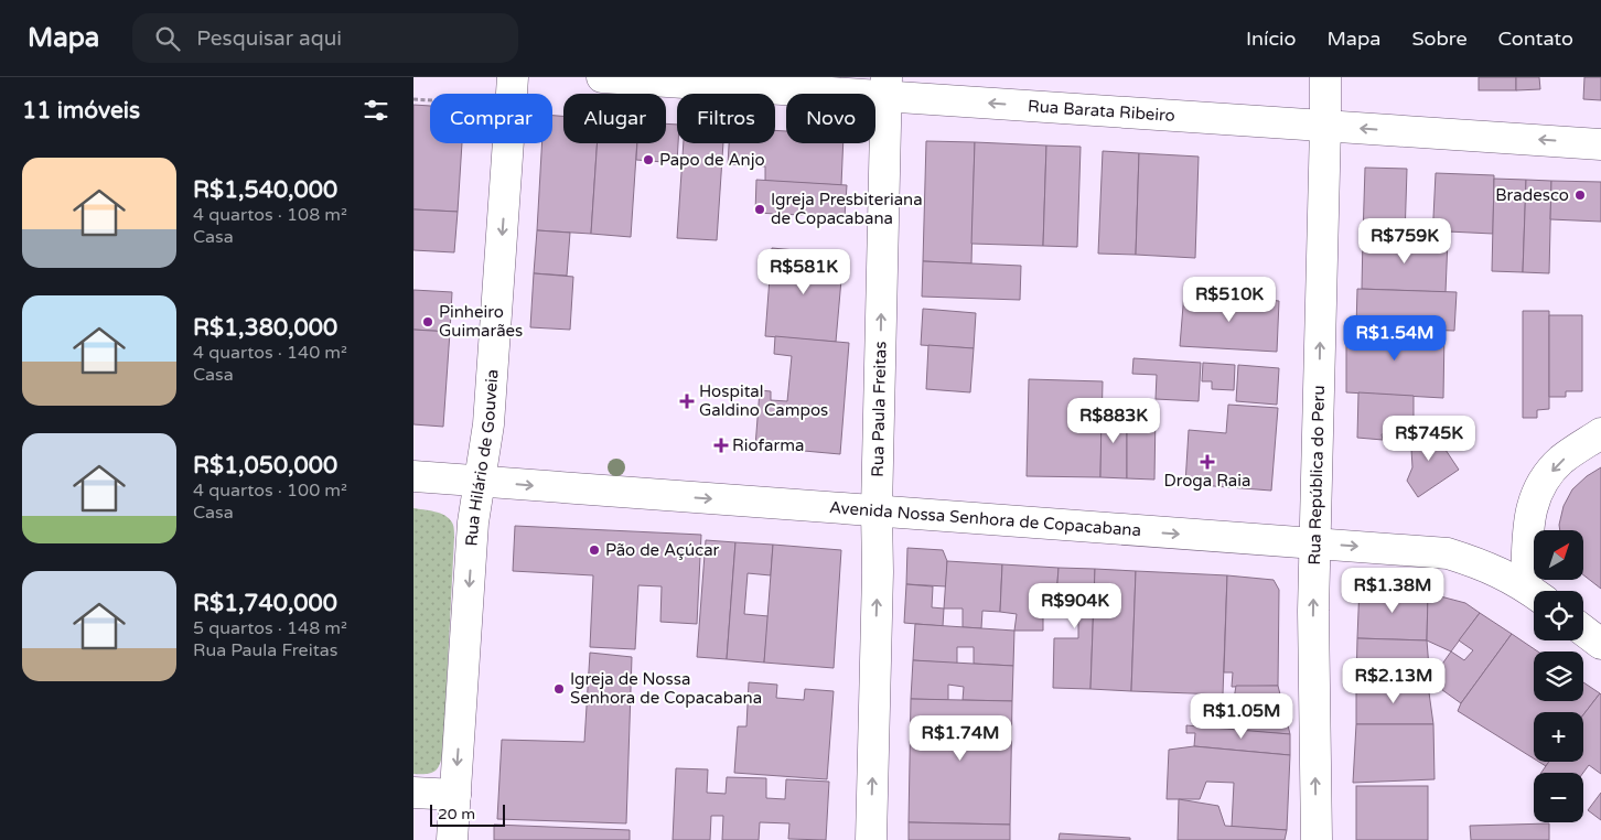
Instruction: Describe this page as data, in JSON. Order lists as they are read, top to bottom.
{
  "streets": {
    "street": [
      "Rua Barata Ribeiro",
      "Rua Paula Freitas",
      "Rua Hilário de Gouveia",
      "Rua República do Peru",
      "Avenida Nossa Senhora de Copacabana"
    ]
  },
  "crossings": [
    ["Rua Barata Ribeiro", "Rua Paula Freitas"],
    ["Rua Barata Ribeiro", "Rua República do Peru"],
    ["Rua Paula Freitas", "Avenida Nossa Senhora de Copacabana"],
    ["Rua Hilário de Gouveia", "Avenida Nossa Senhora de Copacabana"],
    ["Rua República do Peru", "Avenida Nossa Senhora de Copacabana"]
  ],
  "one_way": [
    "Rua Barata Ribeiro",
    "Rua Paula Freitas",
    "Rua Hilário de Gouveia",
    "Rua República do Peru",
    "Avenida Nossa Senhora de Copacabana"
  ],
  "places": {
    "other": [
      "Papo de Anjo",
      "Bradesco",
      "Igreja Presbiteriana de Copacabana",
      "Pinheiro Guimarães",
      "Pão de Açúcar",
      "Igreja de Nossa Senhora de Copacabana"
    ],
    "health": ["Hospital Galdino Campos", "Riofarma", "Droga Raia"]
  },
  "scale_bar": "20 m",
  "north": "top right",
  "page": {
    "header": "Mapa",
    "search": "Pesquisar aqui",
    "nav": [
      "Início",
      "Mapa",
      "Sobre",
      "Contato"
    ],
    "heading": "11 imóveis",
    "chip": [
      "Comprar",
      "Alugar",
      "Filtros",
      "Novo"
    ],
    "list": [
      {
        "name": "R$1,540,000",
        "note": "4 quartos · 108 m² · Casa"
      },
      {
        "name": "R$1,380,000",
        "note": "4 quartos · 140 m² · Casa"
      },
      {
        "name": "R$1,050,000",
        "note": "4 quartos · 100 m² · Casa"
      },
      {
        "name": "R$1,740,000",
        "note": "5 quartos · 148 m² · Rua Paula Freitas"
      }
    ],
    "price": [
      "R$759K",
      "R$581K",
      "R$510K",
      "R$1.54M",
      "R$883K",
      "R$745K",
      "R$1.38M",
      "R$904K",
      "R$2.13M",
      "R$1.05M",
      "R$1.74M"
    ],
    "map_buttons": ["+", "−"],
    "scale": "20 m"
  }
}
